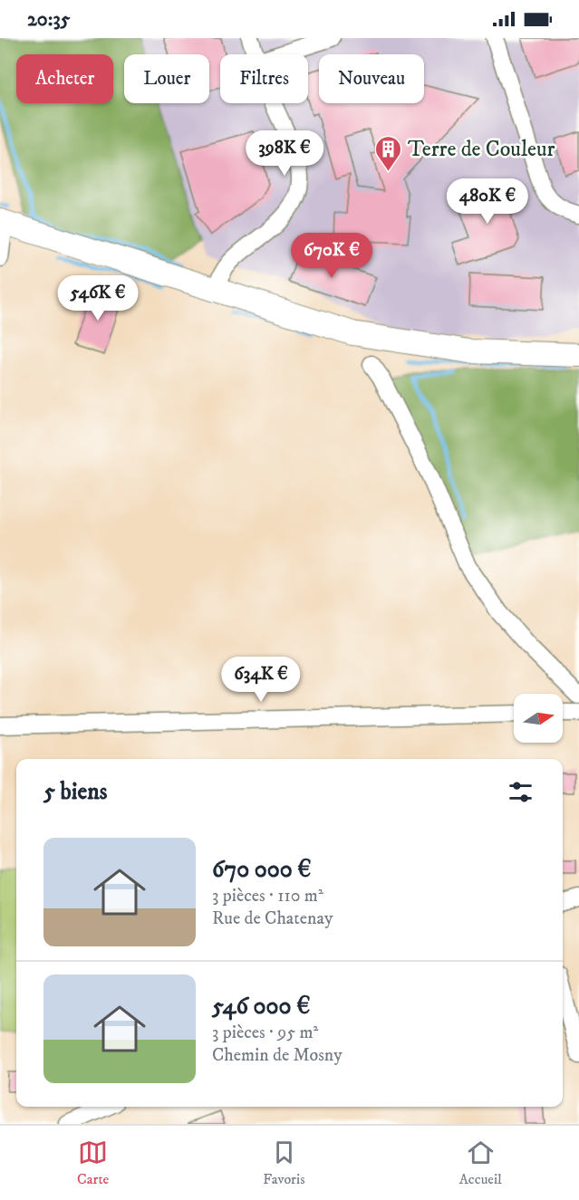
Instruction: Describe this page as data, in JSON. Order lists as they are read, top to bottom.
{
  "places": {
    "building": ["Terre de Couleur"]
  },
  "north": "right",
  "page": {
    "status": "20:35",
    "chip": [
      "Acheter",
      "Louer",
      "Filtres",
      "Nouveau"
    ],
    "price": [
      "398K €",
      "480K €",
      "670K €",
      "546K €",
      "634K €"
    ],
    "heading": "5 biens",
    "list": [
      {
        "name": "670 000 €",
        "note": "3 pièces · 110 m² · Rue de Chatenay"
      },
      {
        "name": "546 000 €",
        "note": "3 pièces · 95 m² · Chemin de Mosny"
      }
    ],
    "tabs": ["Carte", "Favoris", "Accueil"]
  }
}
